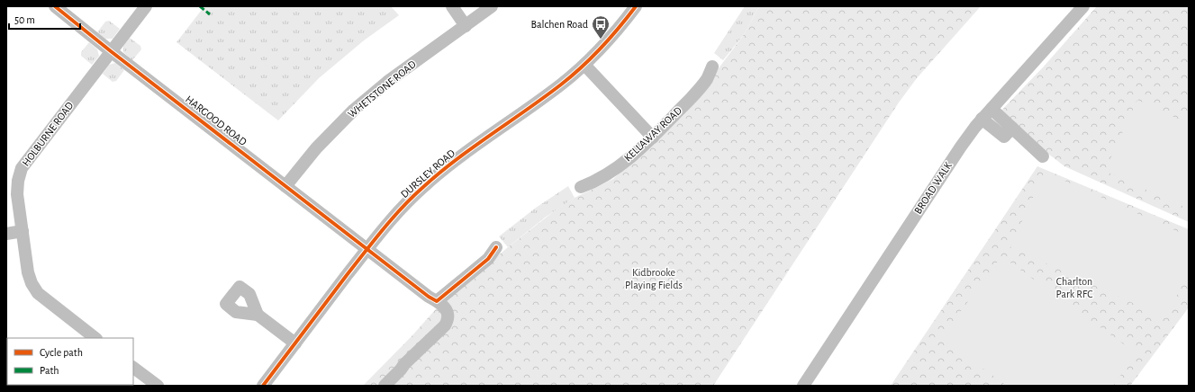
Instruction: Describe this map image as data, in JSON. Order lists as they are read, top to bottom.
{
  "streets": {
    "street": [
      "WHETSTONE ROAD",
      "HARGOOD ROAD",
      "HOLBURNE ROAD",
      "KELLAWAY ROAD",
      "DURSLEY ROAD",
      "BROAD WALK"
    ]
  },
  "crossings": [
    ["WHETSTONE ROAD", "HARGOOD ROAD"],
    ["HARGOOD ROAD", "HOLBURNE ROAD"],
    ["HARGOOD ROAD", "DURSLEY ROAD"]
  ],
  "parks": ["Kidbrooke Playing Fields", "Charlton Park RFC"],
  "places": {
    "bus stop": ["Balchen Road"]
  },
  "legend": ["Cycle path", "Path"],
  "scale_bar": "50 m"
}
